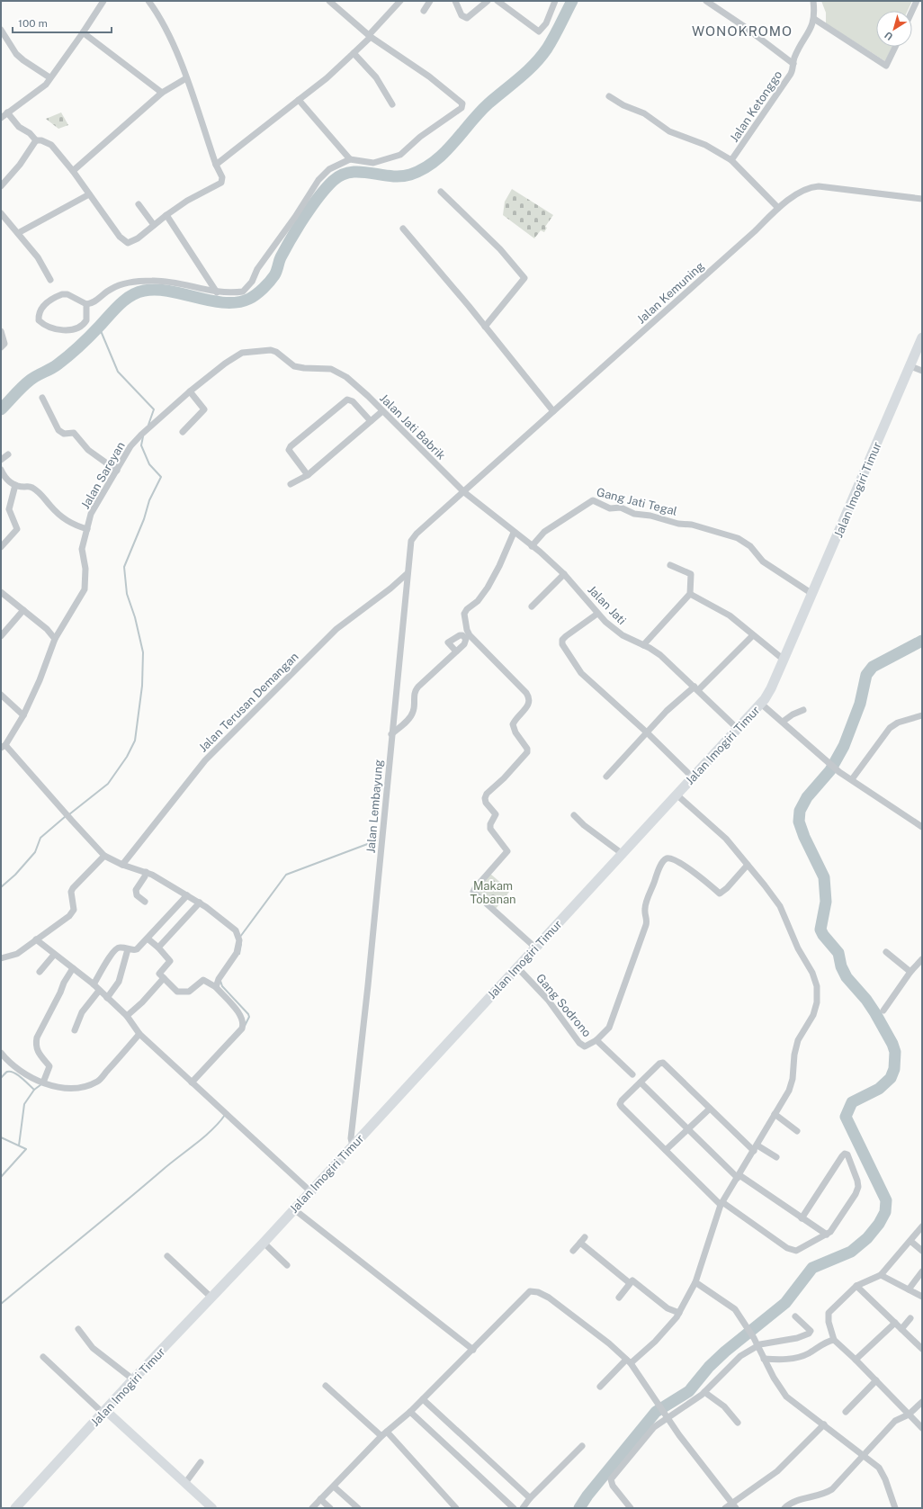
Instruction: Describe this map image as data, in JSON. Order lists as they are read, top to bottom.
{
  "streets": {
    "main road": ["Jalan Imogiri Timur"],
    "street": [
      "Jalan Ketonggo",
      "Jalan Kemuning",
      "Jalan Jati Babrik",
      "Jalan Sareyan",
      "Gang Jati Tegal",
      "Jalan Jati",
      "Jalan Terusan Demangan",
      "Jalan Lembayung",
      "Gang Sodrono"
    ]
  },
  "crossings": [
    ["Jalan Ketonggo", "Jalan Kemuning"],
    ["Jalan Kemuning", "Jalan Jati Babrik"],
    ["Jalan Kemuning", "Jalan Jati"],
    ["Jalan Kemuning", "Jalan Lembayung"],
    ["Jalan Jati Babrik", "Jalan Sareyan"],
    ["Jalan Jati Babrik", "Jalan Jati"],
    ["Jalan Jati Babrik", "Jalan Lembayung"],
    ["Jalan Imogiri Timur", "Gang Jati Tegal"],
    ["Jalan Imogiri Timur", "Jalan Jati"],
    ["Jalan Imogiri Timur", "Jalan Lembayung"],
    ["Jalan Imogiri Timur", "Gang Sodrono"],
    ["Gang Jati Tegal", "Jalan Jati"],
    ["Jalan Jati", "Jalan Lembayung"],
    ["Jalan Terusan Demangan", "Jalan Lembayung"]
  ],
  "districts": ["WONOKROMO"],
  "parks": ["Makam Tobanan"],
  "scale_bar": "100 m",
  "north": "bottom left"
}
